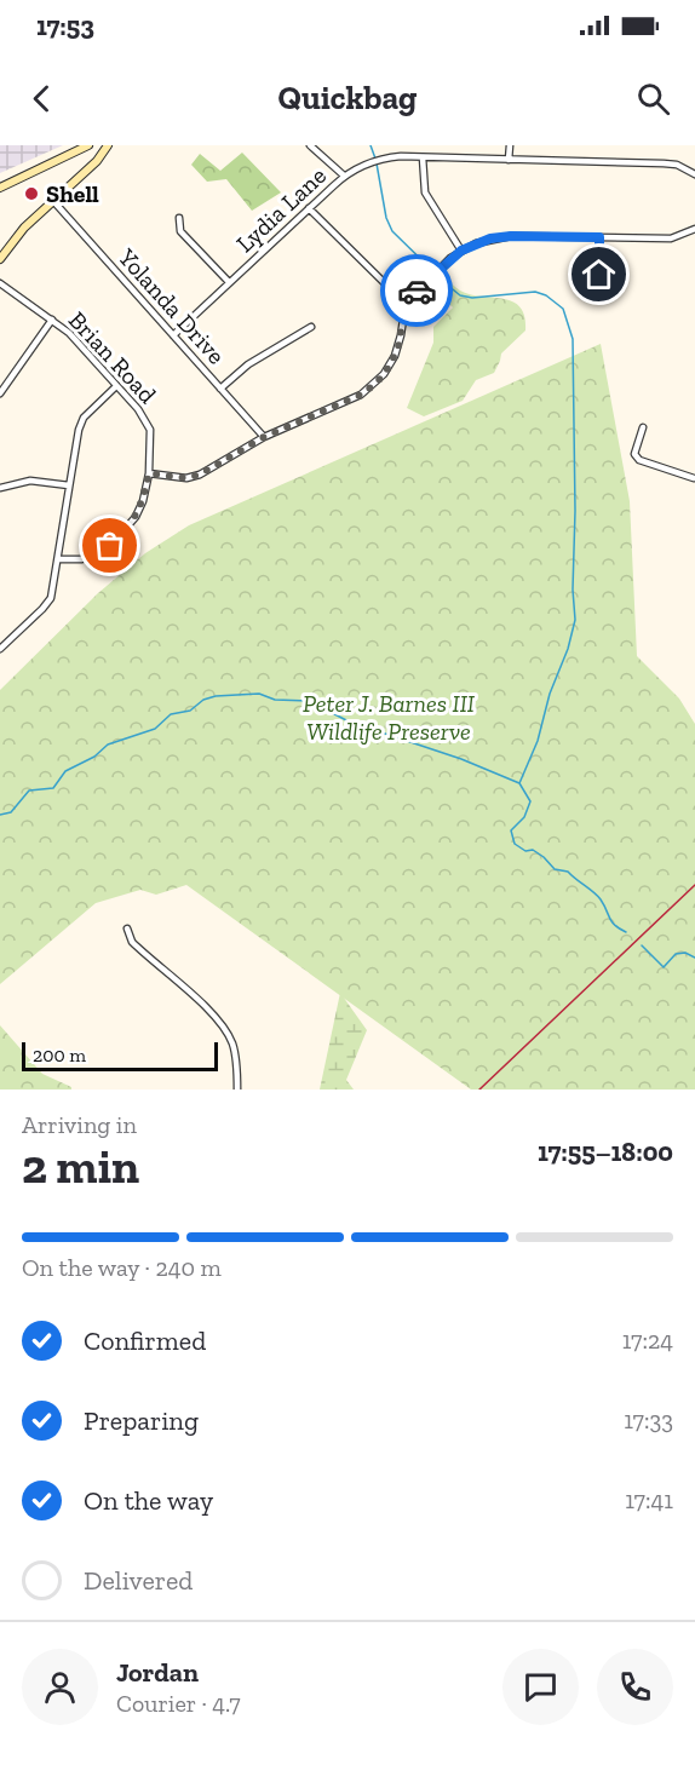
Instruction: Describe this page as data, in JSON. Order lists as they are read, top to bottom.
{
  "streets": {
    "street": ["Lydia Lane", "Yolanda Drive", "Brian Road"]
  },
  "crossings": [
    ["Lydia Lane", "Yolanda Drive"]
  ],
  "parks": ["Peter J. Barnes III Wildlife Preserve"],
  "places": ["Shell"],
  "scale_bar": "200 m",
  "page": {
    "status": "17:53",
    "header": "Quickbag",
    "scale": "200 m",
    "heading": ["2 min", "Arriving in", "17:55–18:00"],
    "panel": ["Jordan", "Courier · 4.7"],
    "bar": "On the way · 240 m",
    "list": [
      ["Confirmed", "17:24"],
      ["Preparing", "17:33"],
      ["On the way", "17:41"],
      "Delivered"
    ]
  }
}
